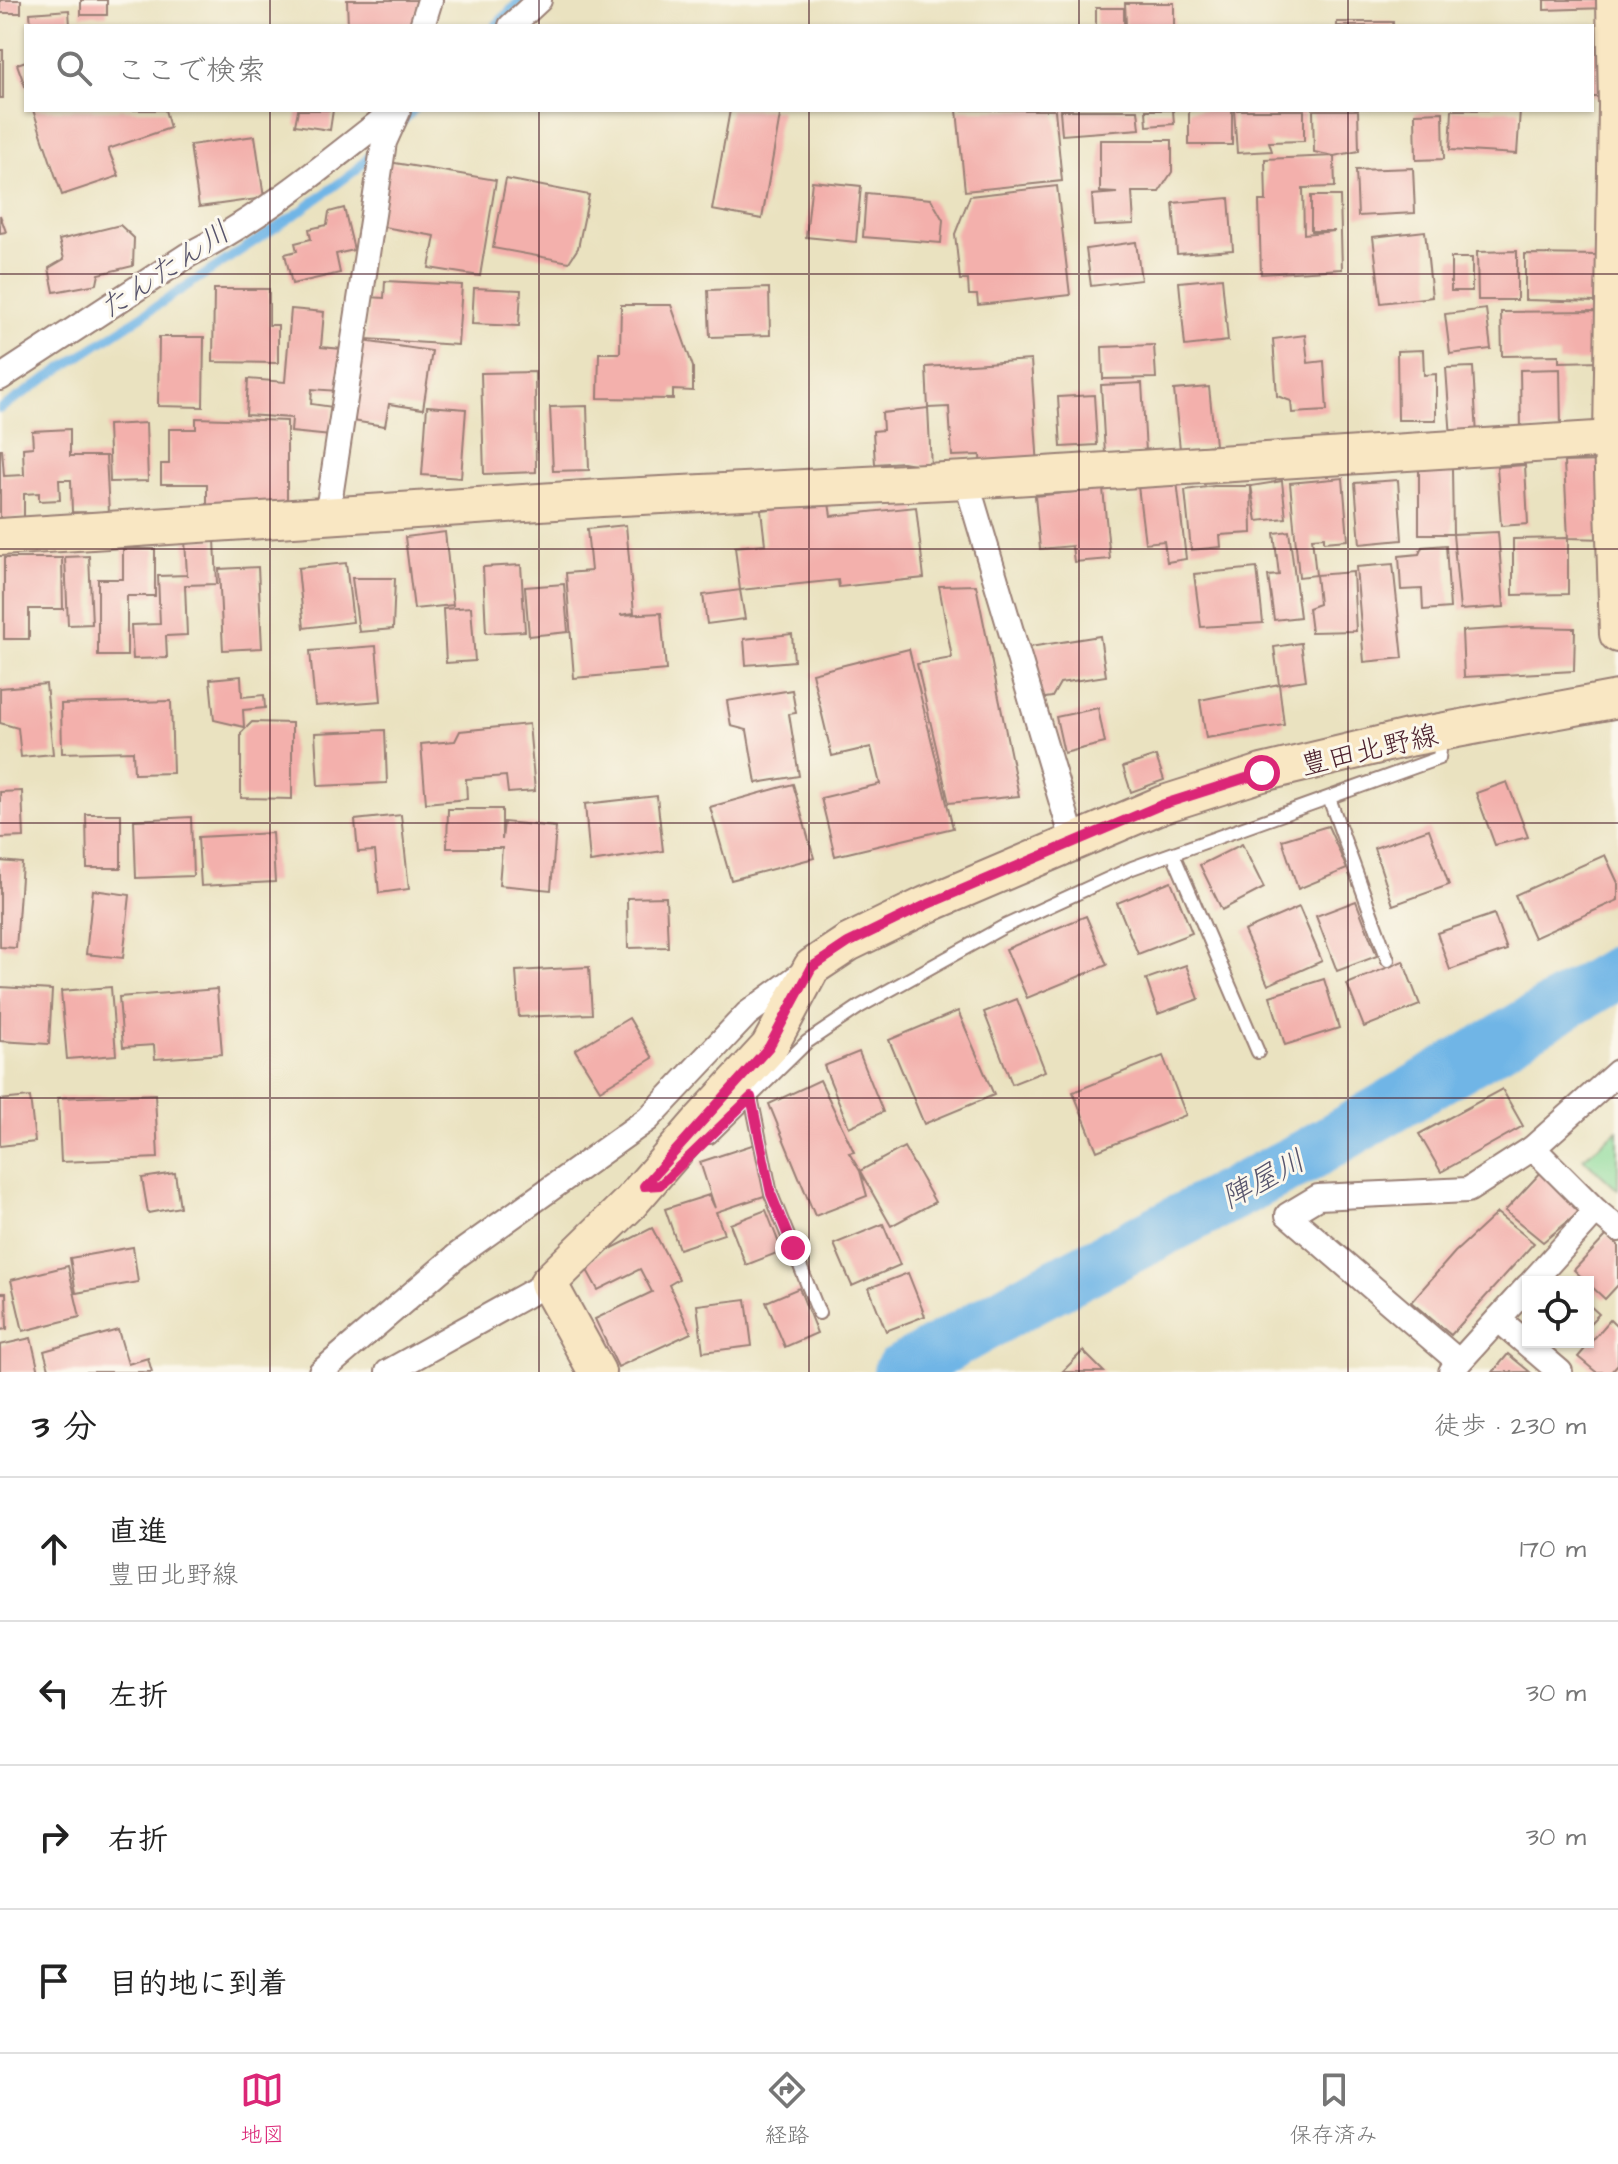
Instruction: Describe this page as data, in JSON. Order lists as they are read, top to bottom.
{
  "streets": {
    "main road": ["豊田北野線"]
  },
  "water": ["たんたん川", "陣屋川"],
  "page": {
    "search": "ここで検索",
    "heading": ["3 分", "徒歩 · 230 m"],
    "list": [
      ["直進", "豊田北野線", "170 m"],
      ["左折", "30 m"],
      ["右折", "30 m"],
      "目的地に到着"
    ],
    "nav": ["地図", "経路", "保存済み"]
  }
}
